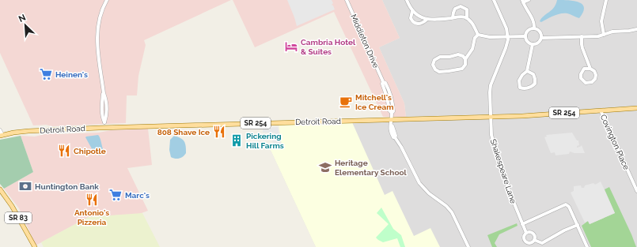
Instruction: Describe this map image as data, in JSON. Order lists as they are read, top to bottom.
{
  "streets": {
    "main road": ["SR 254", "Detroit Road", "SR 83"],
    "street": ["Middleton Drive", "Covington Place", "Shakespeare Lane"]
  },
  "crossings": [
    ["Middleton Drive", "Detroit Road"],
    ["Detroit Road", "Covington Place"],
    ["Detroit Road", "Shakespeare Lane"]
  ],
  "places": {
    "hotel": ["Cambria Hotel & Suites"],
    "supermarket": ["Heinen's", "Marc's"],
    "cafe": ["Mitchell's Ice Cream"],
    "restaurant": ["808 Shave Ice", "Chipotle", "Antonio's Pizzeria"],
    "building": ["Pickering Hill Farms"],
    "school or university": ["Heritage Elementary School"],
    "bank": ["Huntington Bank"]
  },
  "north": "top left"
}
